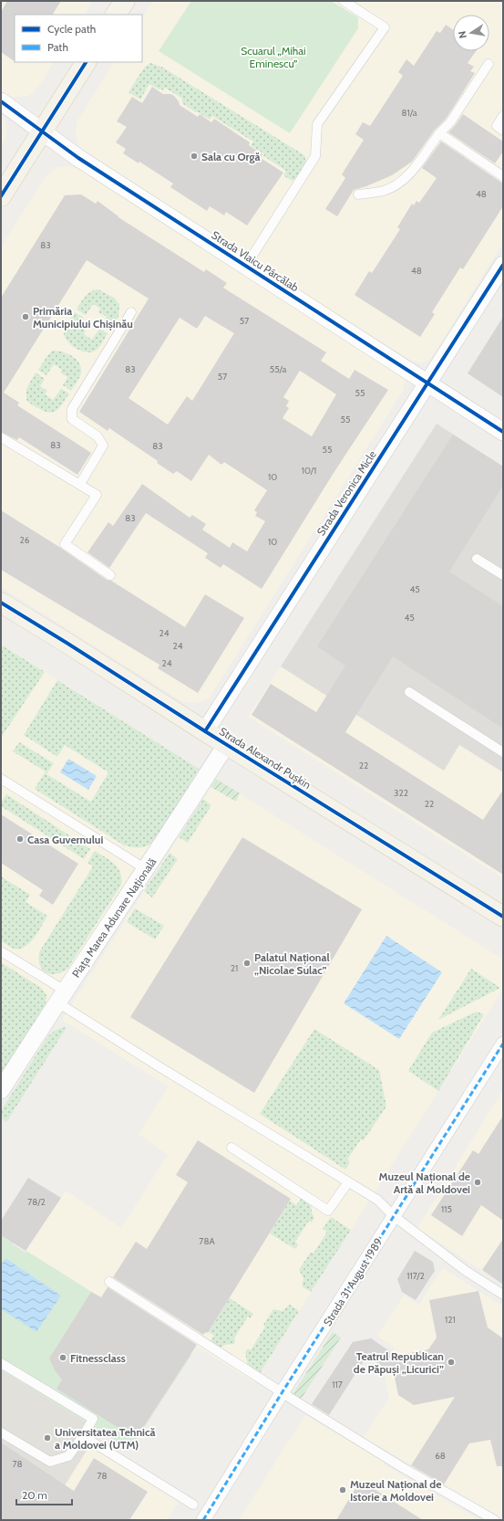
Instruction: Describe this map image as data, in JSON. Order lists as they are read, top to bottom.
{
  "streets": {
    "main road": ["Strada Alexandr Pușkin"],
    "street": [
      "Strada Vlaicu Pârcălab",
      "Strada Veronica Micle",
      "Piața Marea Adunare Națională",
      "Strada 31 August 1989"
    ]
  },
  "crossings": [
    ["Strada Vlaicu Pârcălab", "Strada Veronica Micle"],
    ["Strada Veronica Micle", "Strada Alexandr Pușkin"],
    ["Strada Alexandr Pușkin", "Piața Marea Adunare Națională"]
  ],
  "parks": ["Scuarul „Mihai Eminescu”"],
  "places": [
    "Sala cu Orgă",
    "Primăria Municipiului Chișinău",
    "Casa Guvernului",
    "Palatul Național „Nicolae Sulac”",
    "Muzeul Național de Artă al Moldovei",
    "Fitnessclass",
    "Teatrul Republican de Păpuși „Licurici”",
    "Universitatea Tehnică a Moldovei (UTM)",
    "Muzeul Național de Istorie a Moldovei"
  ],
  "house_numbers": [
    "81/a",
    "48",
    "83",
    "48",
    "57",
    "83",
    "55/a",
    "57",
    "55",
    "55",
    "83",
    "83",
    "55",
    "10/1",
    "10",
    "83",
    "26",
    "10",
    "45",
    "45",
    "24",
    "24",
    "24",
    "22",
    "322",
    "22",
    "21",
    "78/2",
    "115",
    "78A",
    "117/2",
    "121",
    "117",
    "68",
    "78",
    "78"
  ],
  "legend": ["Cycle path", "Path"],
  "scale_bar": "20 m",
  "north": "left"
}
